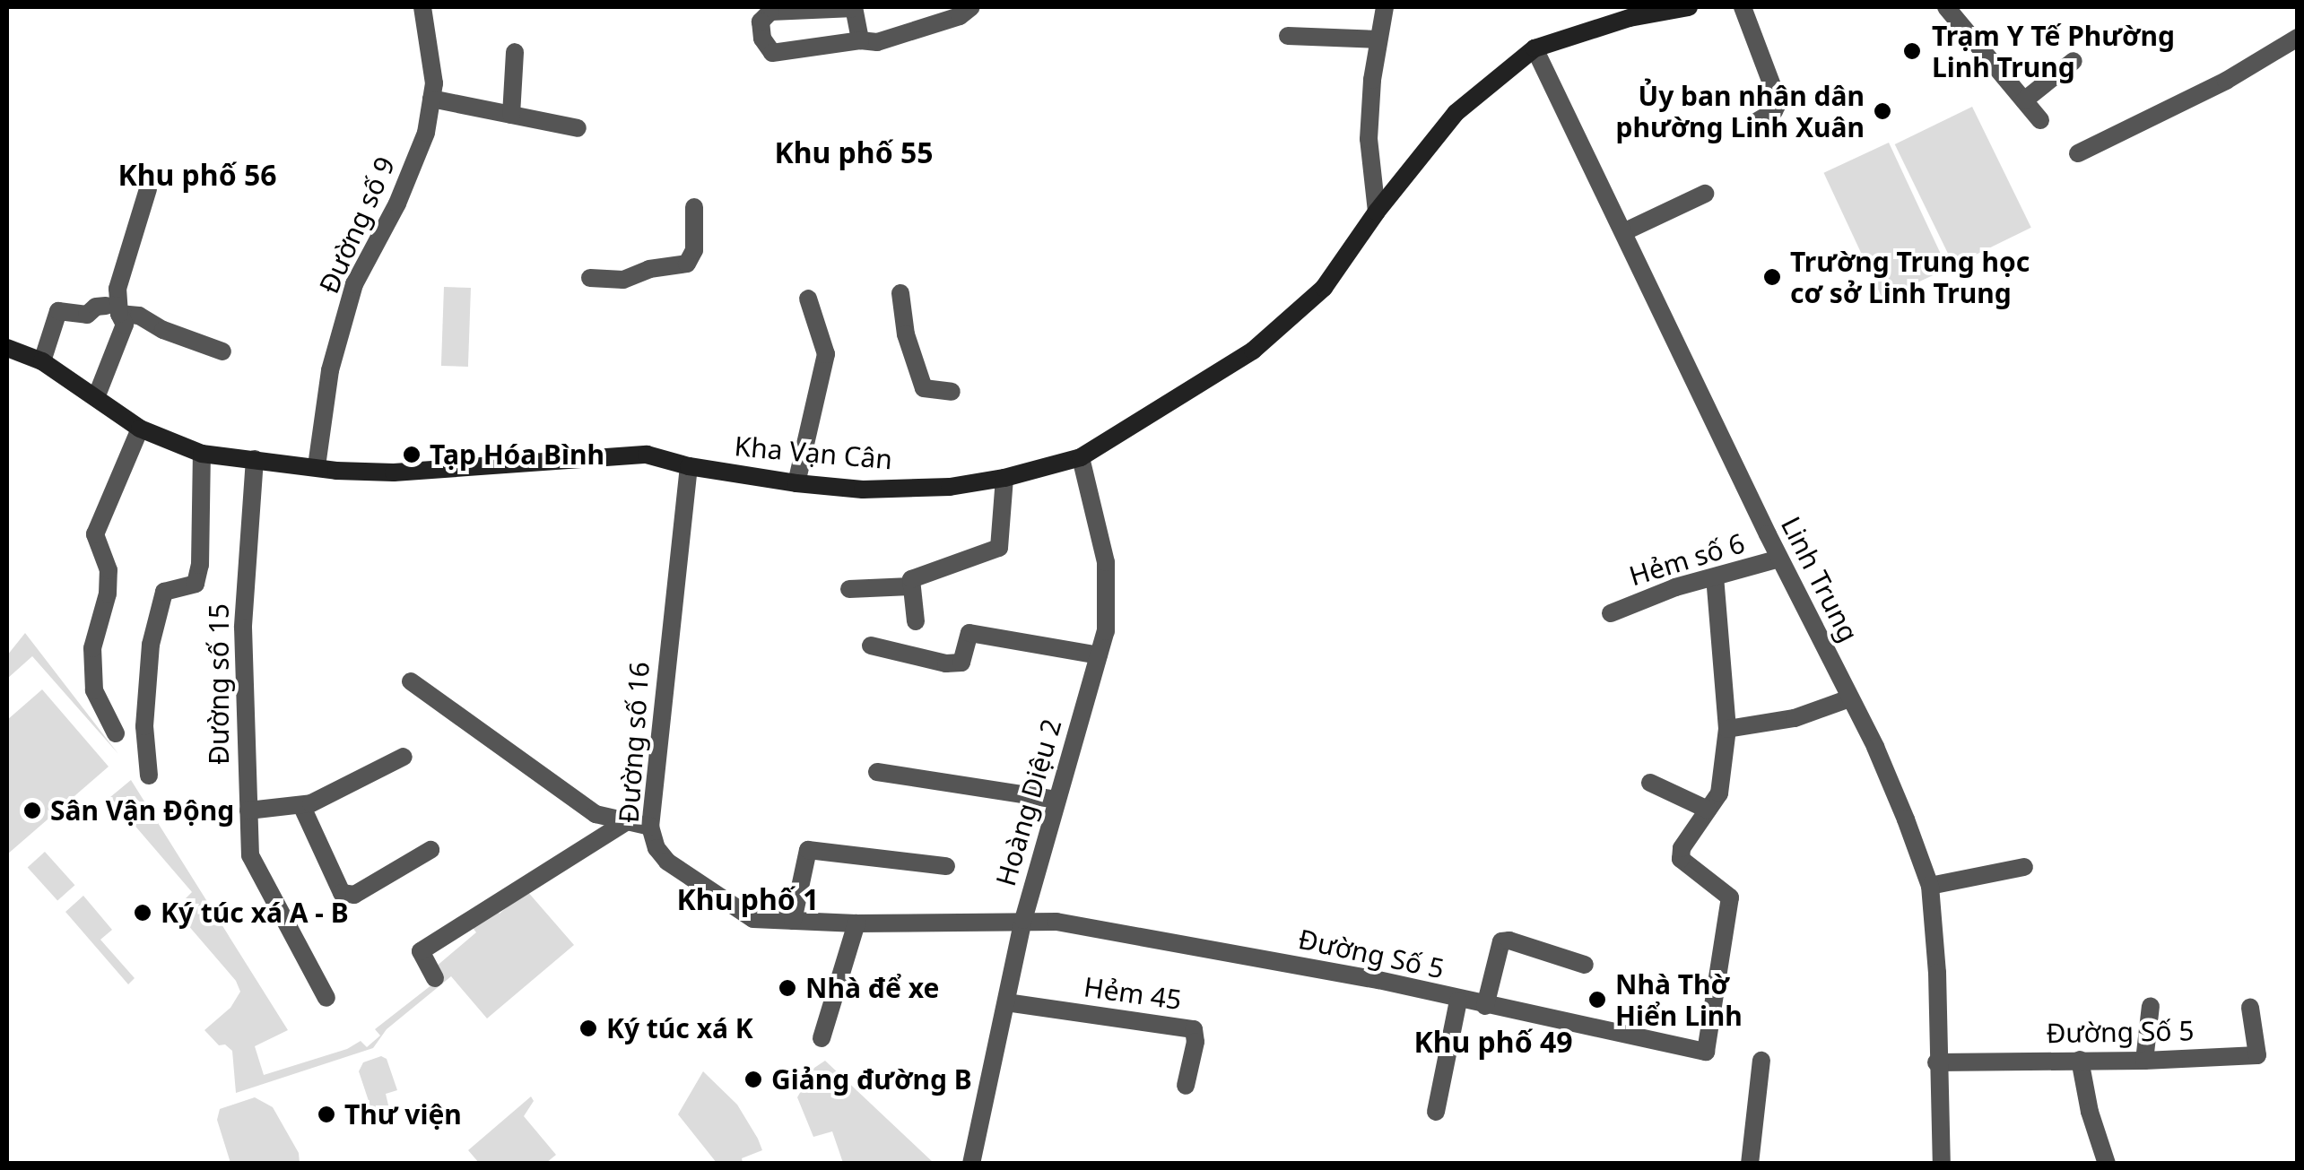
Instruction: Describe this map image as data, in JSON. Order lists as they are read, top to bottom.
{
  "streets": {
    "main road": ["Kha Vạn Cân"],
    "street": [
      "Đường số 9",
      "Hẻm số 6",
      "Linh Trung",
      "Đường số 15",
      "Đường số 16",
      "Hoàng Diệu 2",
      "Đường Số 5",
      "Hẻm 45"
    ]
  },
  "crossings": [
    ["Đường số 9", "Kha Vạn Cân"],
    ["Kha Vạn Cân", "Linh Trung"],
    ["Kha Vạn Cân", "Đường số 15"],
    ["Kha Vạn Cân", "Đường số 16"],
    ["Kha Vạn Cân", "Hoàng Diệu 2"],
    ["Hẻm số 6", "Linh Trung"],
    ["Linh Trung", "Đường Số 5"],
    ["Đường số 16", "Hoàng Diệu 2"],
    ["Đường số 16", "Đường Số 5"],
    ["Hoàng Diệu 2", "Đường Số 5"],
    ["Hoàng Diệu 2", "Hẻm 45"]
  ],
  "districts": [
    "Khu phố 55",
    "Khu phố 56",
    "Khu phố 1",
    "Khu phố 49"
  ],
  "places": [
    "Trạm Y Tế Phường Linh Trung",
    "Ủy ban nhân dân phường Linh Xuân",
    "Trường Trung học cơ sở Linh Trung",
    "Tạp Hóa Bình",
    "Sân Vận Động",
    "Ký túc xá A - B",
    "Nhà để xe",
    "Nhà Thờ Hiển Linh",
    "Ký túc xá K",
    "Giảng đường B",
    "Thư viện"
  ]
}
